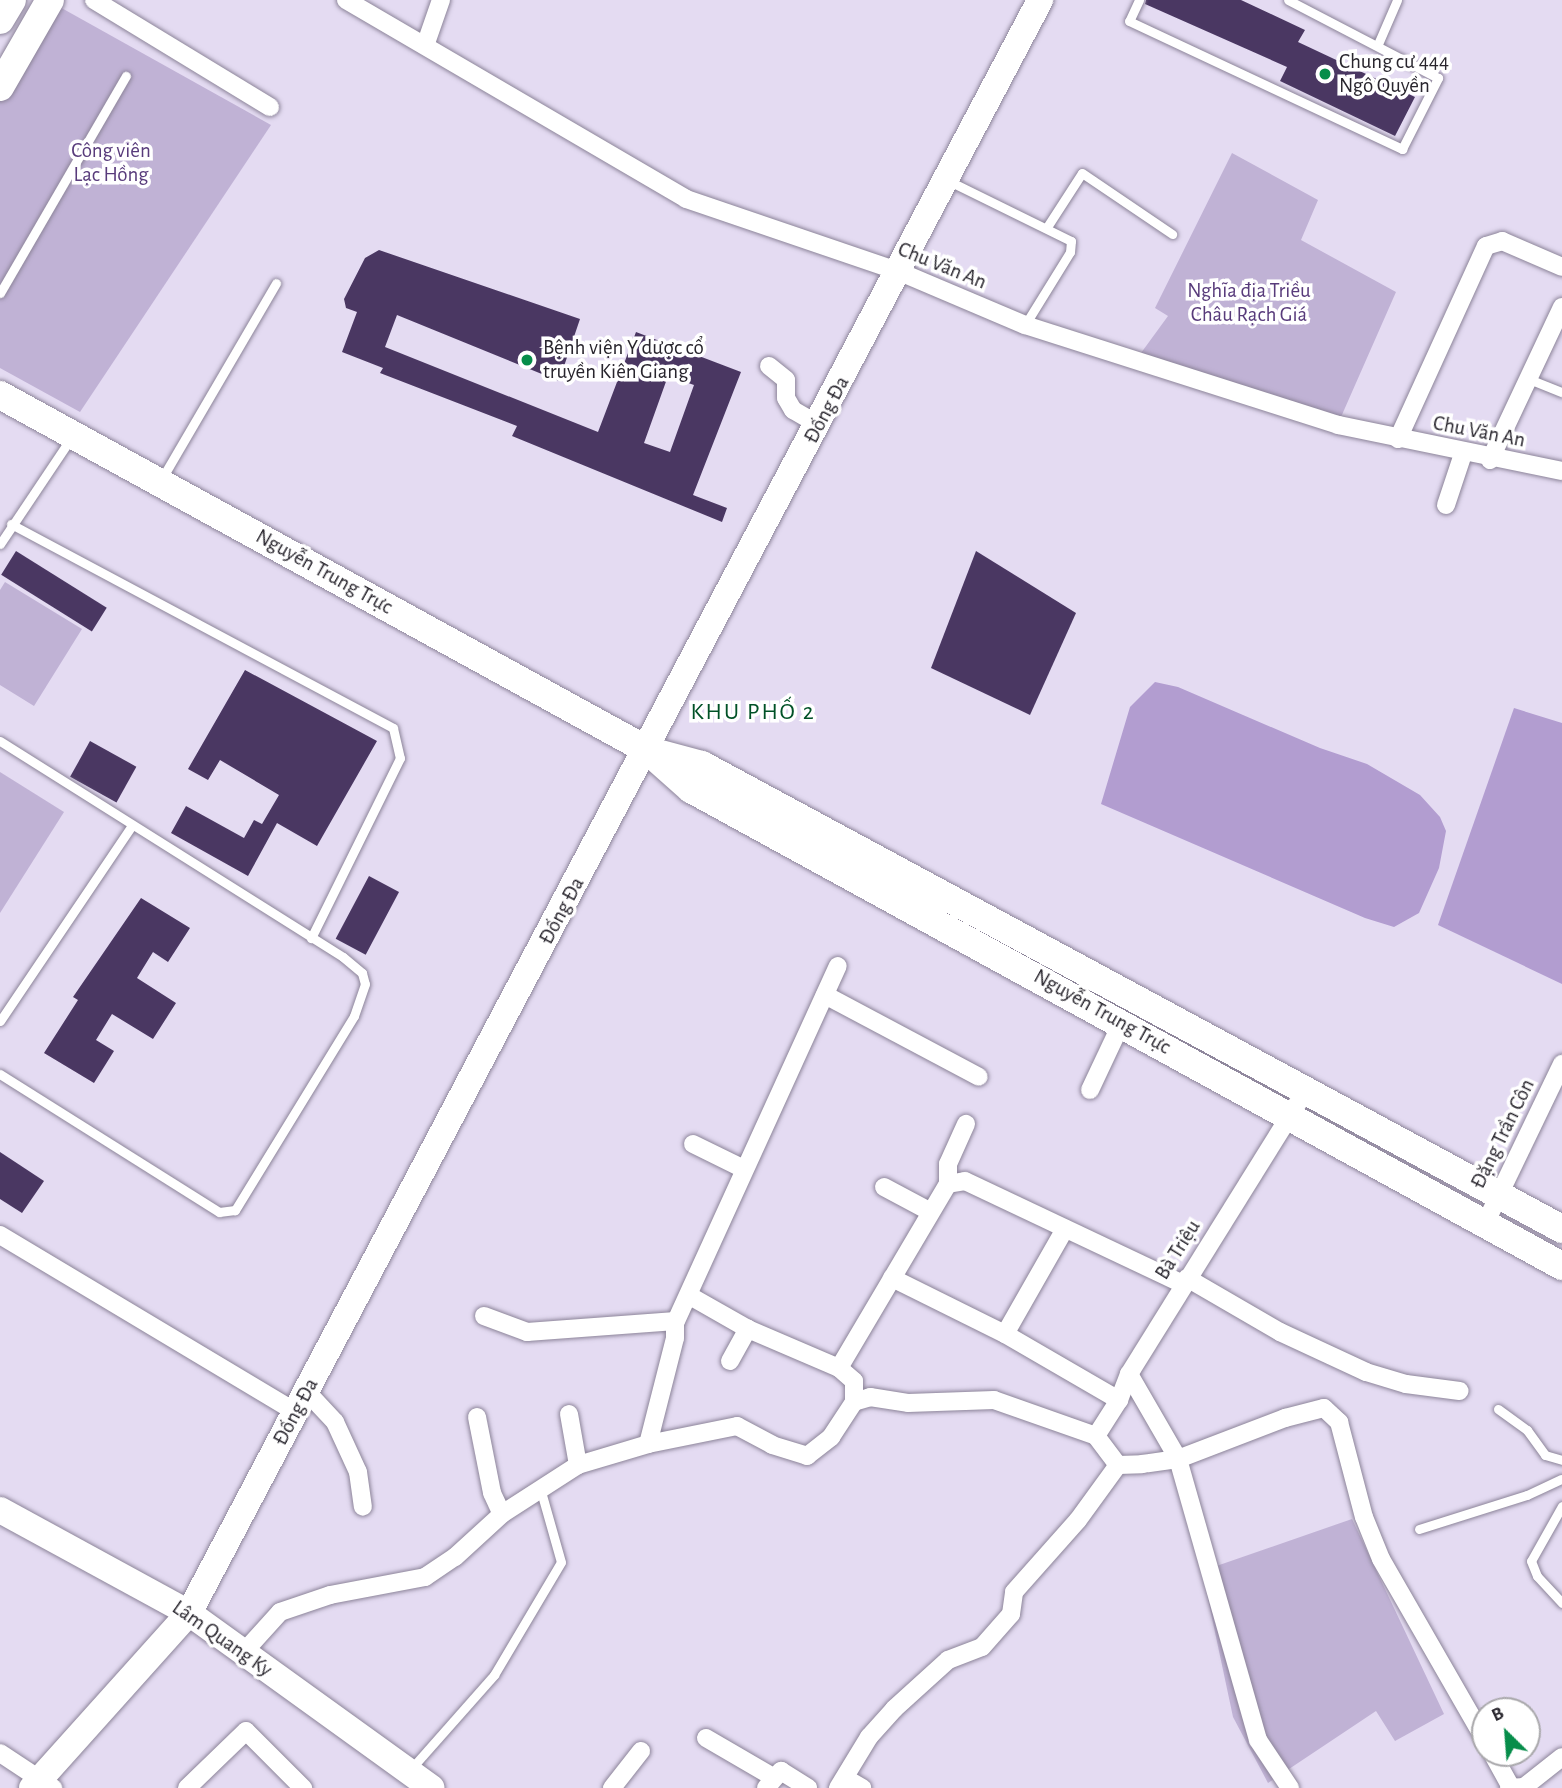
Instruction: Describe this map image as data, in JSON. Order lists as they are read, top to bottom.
{
  "streets": {
    "main road": ["Nguyễn Trung Trực"],
    "street": [
      "Chu Văn An",
      "Đống Đa",
      "Đặng Trần Côn",
      "Bà Triệu",
      "Lâm Quang Ky"
    ]
  },
  "crossings": [
    ["Chu Văn An", "Đống Đa"],
    ["Đống Đa", "Nguyễn Trung Trực"],
    ["Đống Đa", "Lâm Quang Ky"],
    ["Nguyễn Trung Trực", "Đặng Trần Côn"],
    ["Nguyễn Trung Trực", "Bà Triệu"]
  ],
  "districts": ["KHU PHỐ 2"],
  "parks": ["Công viên Lạc Hồng", "Nghĩa địa Triều Châu Rạch Giá"],
  "places": ["Chung cư 444 Ngô Quyền", "Bệnh viện Y dược cổ truyền Kiên Giang"],
  "north": "top left"
}
